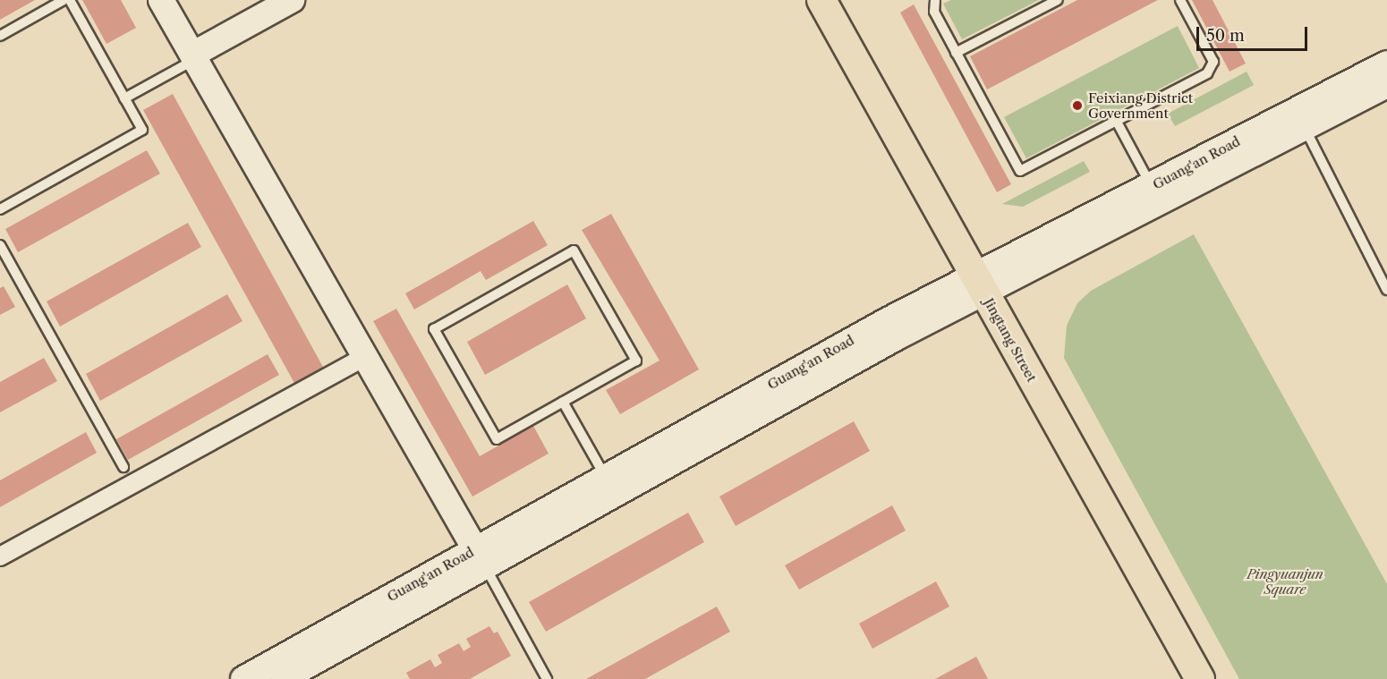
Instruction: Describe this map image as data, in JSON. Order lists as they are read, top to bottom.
{
  "streets": {
    "main road": ["Guang'an Road", "Jingtang Street"]
  },
  "crossings": [
    ["Guang'an Road", "Jingtang Street"]
  ],
  "parks": ["Pingyuanjun Square"],
  "places": ["Feixiang District Government"],
  "scale_bar": "50 m"
}
